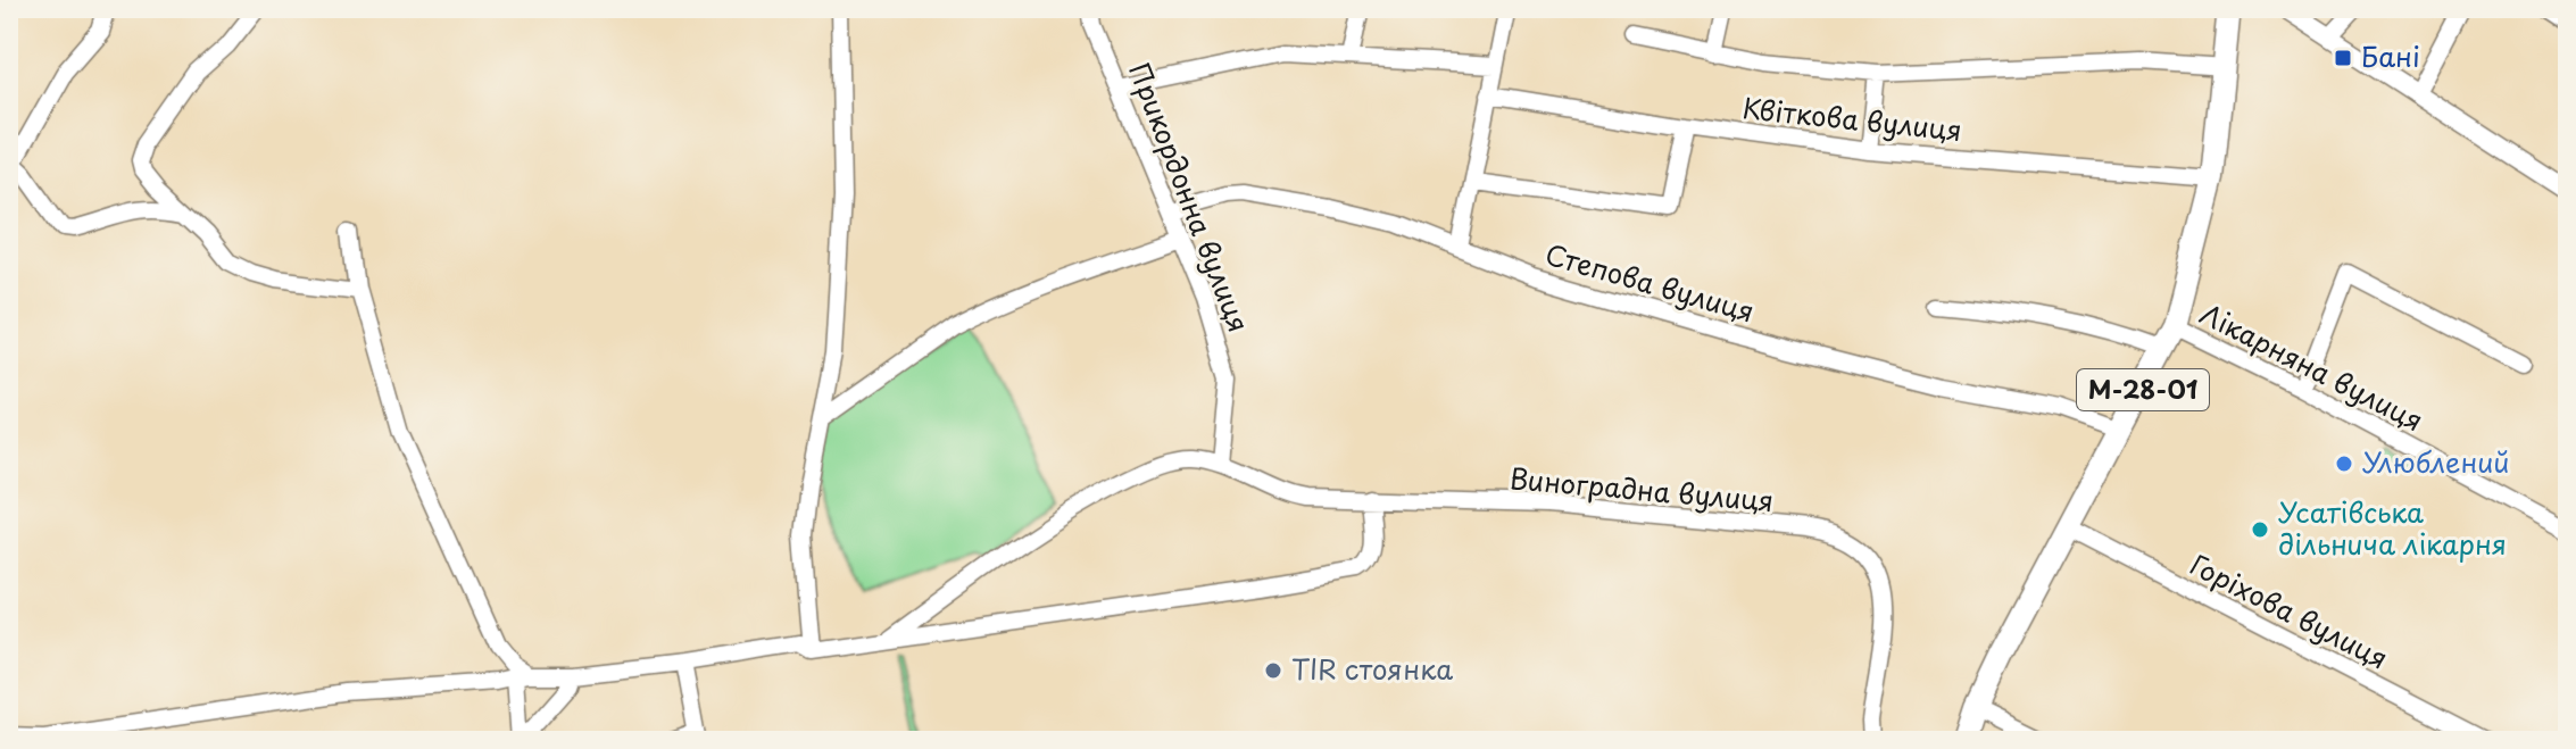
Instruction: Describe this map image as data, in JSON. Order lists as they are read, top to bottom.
{
  "streets": {
    "highway": ["М-28-01"],
    "street": [
      "Квіткова вулиця",
      "Прикордонна вулиця",
      "Степова вулиця",
      "Лікарняна вулиця",
      "Виноградна вулиця",
      "Горіхова вулиця"
    ]
  },
  "crossings": [
    ["Квіткова вулиця", "М-28-01"],
    ["Прикордонна вулиця", "Степова вулиця"],
    ["Прикордонна вулиця", "Виноградна вулиця"],
    ["Степова вулиця", "М-28-01"],
    ["Лікарняна вулиця", "М-28-01"],
    ["М-28-01", "Горіхова вулиця"]
  ],
  "places": {
    "transit": ["Бані"],
    "other": ["Улюблений", "Усатівська дільнича лікарня", "TIR стоянка"]
  }
}
